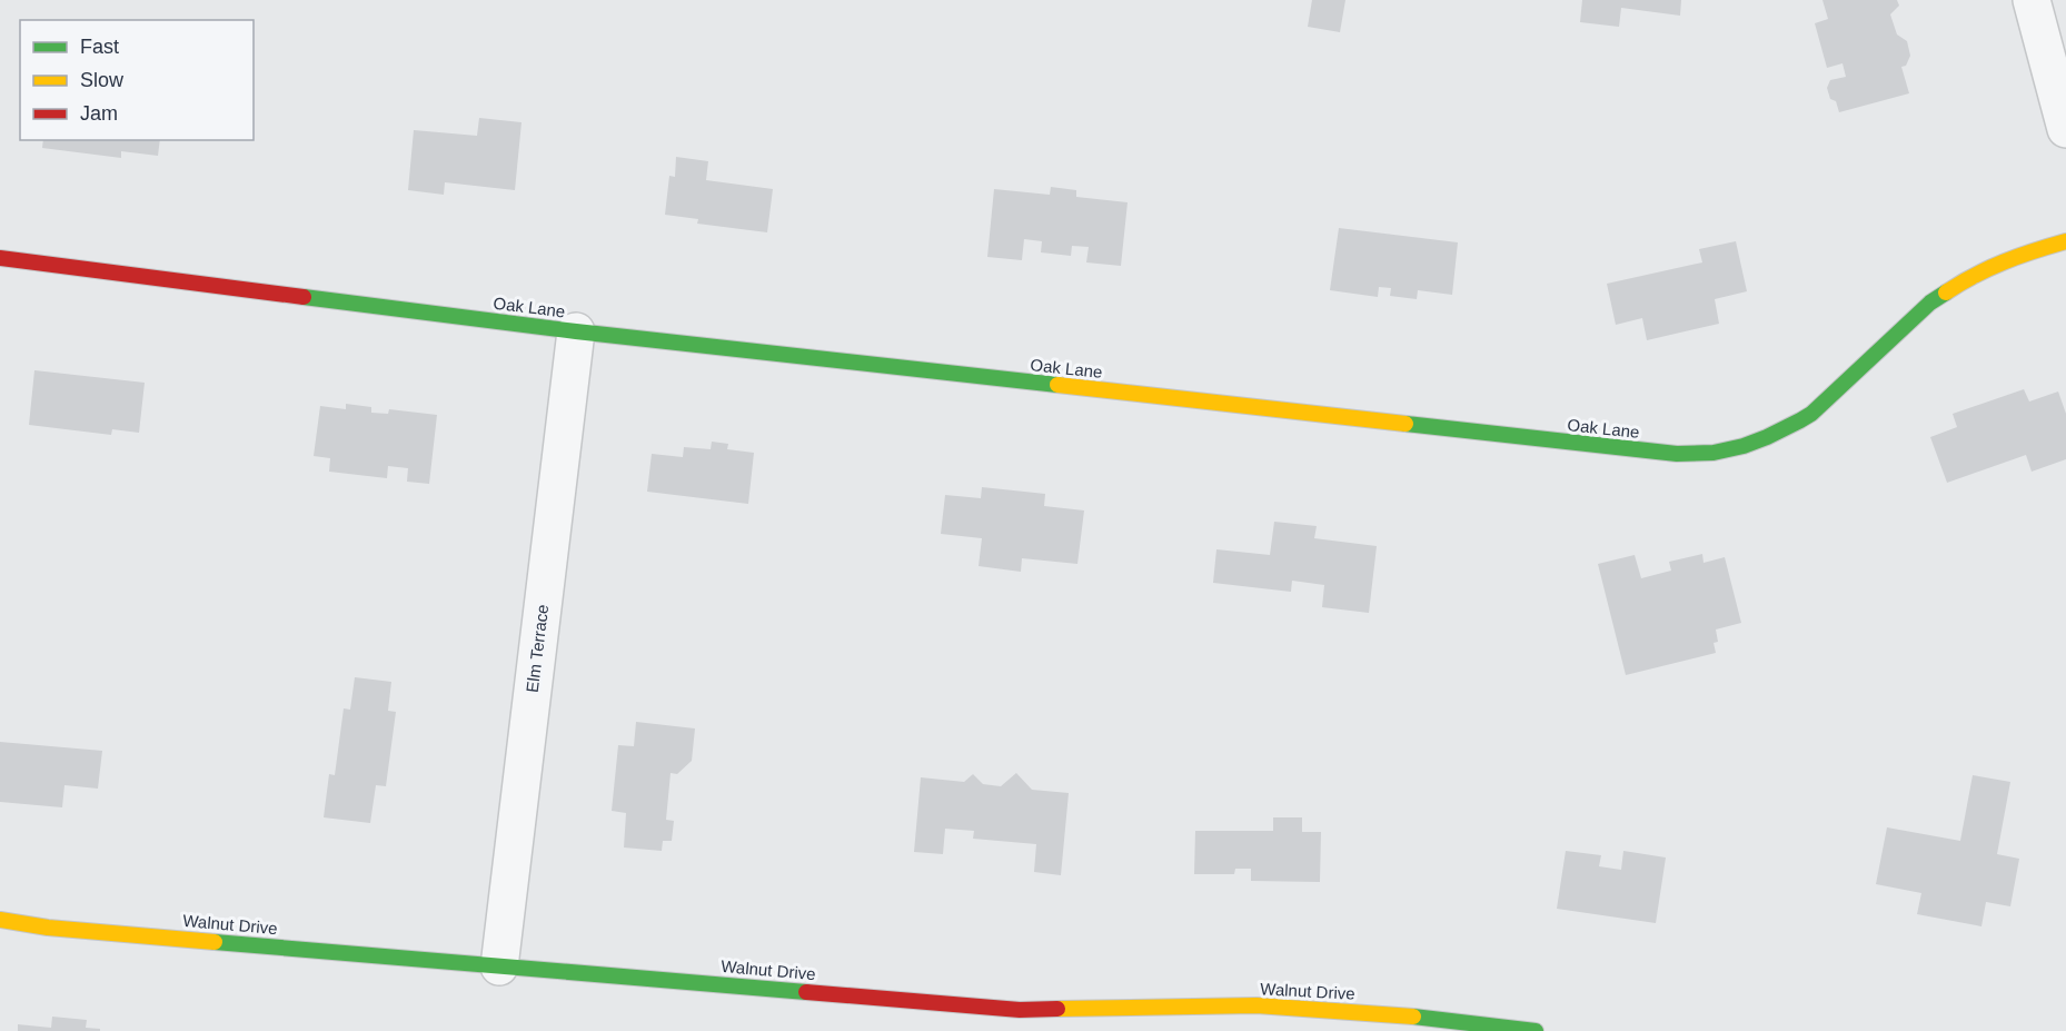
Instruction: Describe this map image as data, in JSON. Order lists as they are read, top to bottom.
{
  "streets": {
    "street": ["Oak Lane", "Elm Terrace", "Walnut Drive"]
  },
  "crossings": [
    ["Oak Lane", "Elm Terrace"],
    ["Elm Terrace", "Walnut Drive"]
  ],
  "legend": ["Fast", "Slow", "Jam"]
}
